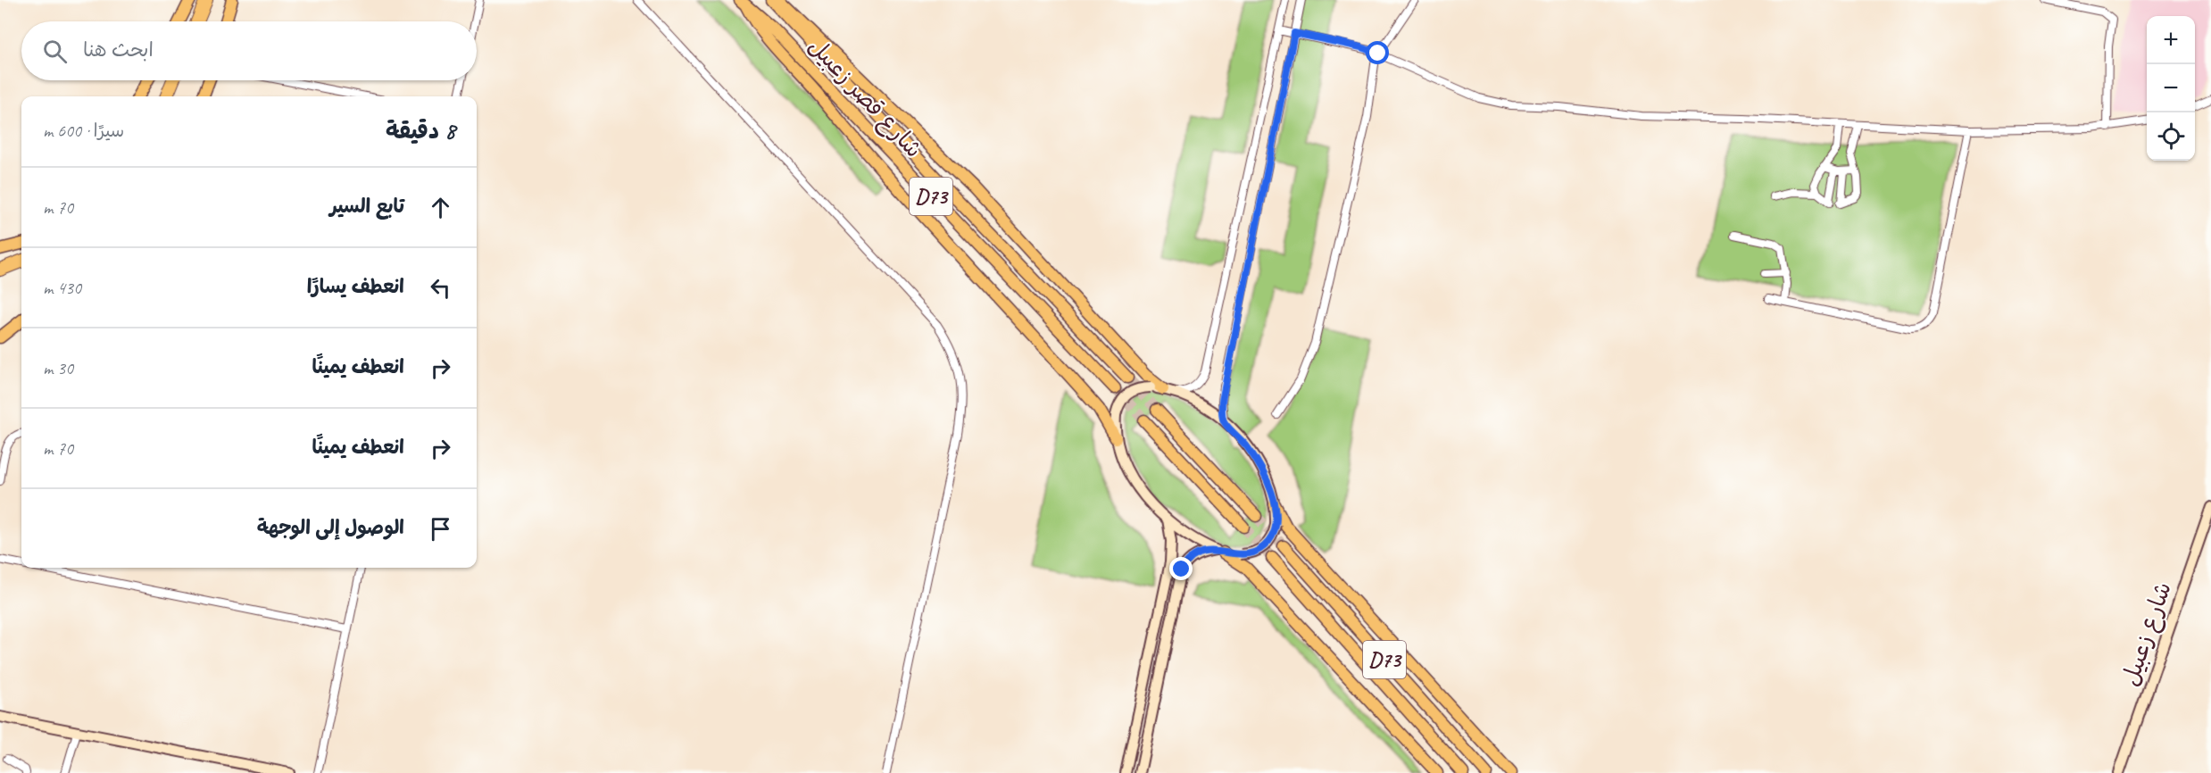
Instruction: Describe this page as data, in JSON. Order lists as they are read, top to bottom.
{
  "streets": {
    "main road": ["شارع قصر زعبيل", "D73"],
    "street": ["شارع زعبيل"]
  },
  "page": {
    "map_buttons": ["+", "−"],
    "search": "ابحث هنا",
    "heading": ["8 دقيقة", "سيرًا · 600 m"],
    "list": [
      ["تابع السير", "70 m"],
      ["انعطف يسارًا", "430 m"],
      ["انعطف يمينًا", "30 m"],
      ["انعطف يمينًا", "70 m"],
      "الوصول إلى الوجهة"
    ]
  }
}
